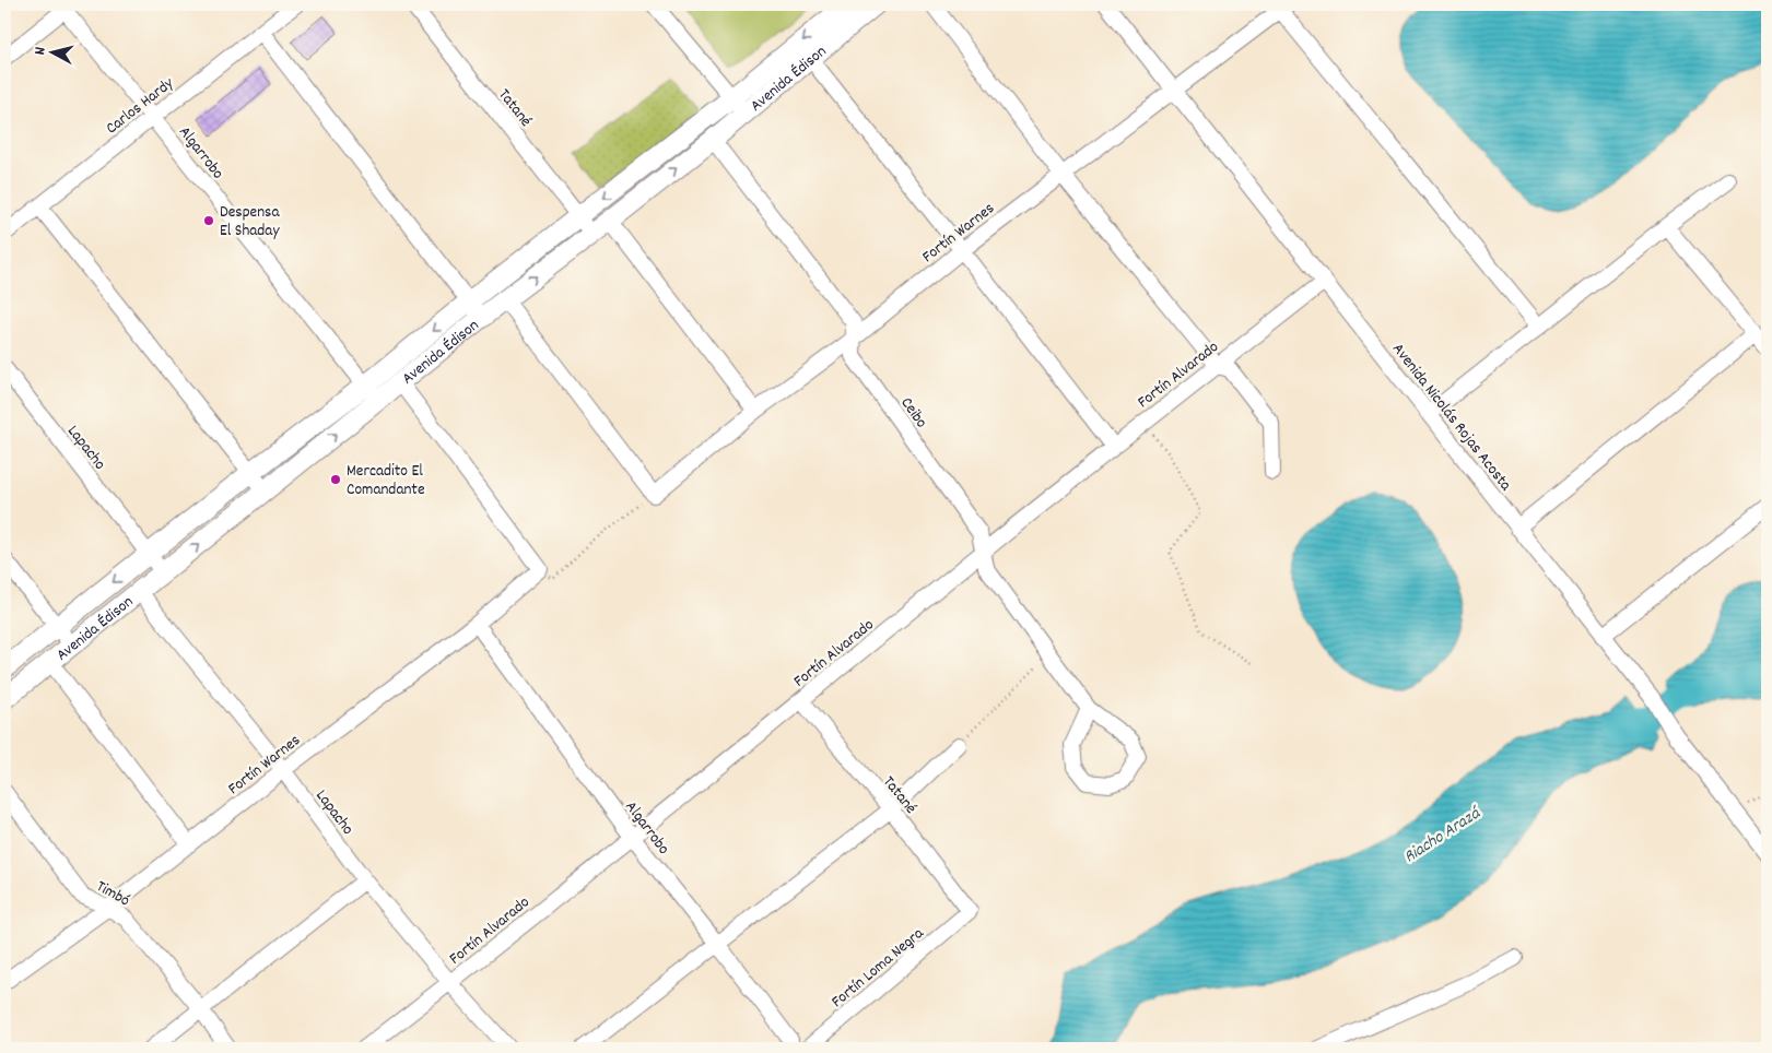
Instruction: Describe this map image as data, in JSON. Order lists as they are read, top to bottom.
{
  "streets": {
    "main road": ["Avenida Édison"],
    "street": [
      "Carlos Hardy",
      "Tatané",
      "Algarrobo",
      "Fortín Warnes",
      "Fortín Alvarado",
      "Ceibo",
      "Avenida Nicolás Rojas Acosta",
      "Lapacho",
      "Timbó",
      "Fortín Loma Negra"
    ]
  },
  "crossings": [
    ["Avenida Édison", "Tatané"],
    ["Avenida Édison", "Algarrobo"],
    ["Avenida Édison", "Ceibo"],
    ["Avenida Édison", "Lapacho"],
    ["Carlos Hardy", "Algarrobo"],
    ["Tatané", "Fortín Alvarado"],
    ["Tatané", "Fortín Loma Negra"],
    ["Algarrobo", "Fortín Warnes"],
    ["Algarrobo", "Fortín Alvarado"],
    ["Fortín Warnes", "Ceibo"],
    ["Fortín Warnes", "Avenida Nicolás Rojas Acosta"],
    ["Fortín Warnes", "Lapacho"],
    ["Fortín Warnes", "Timbó"],
    ["Fortín Alvarado", "Ceibo"],
    ["Fortín Alvarado", "Avenida Nicolás Rojas Acosta"],
    ["Fortín Alvarado", "Lapacho"]
  ],
  "water": ["Riacho Arazá"],
  "places": ["Despensa El Shaday", "Mercadito El Comandante"],
  "north": "left"
}
